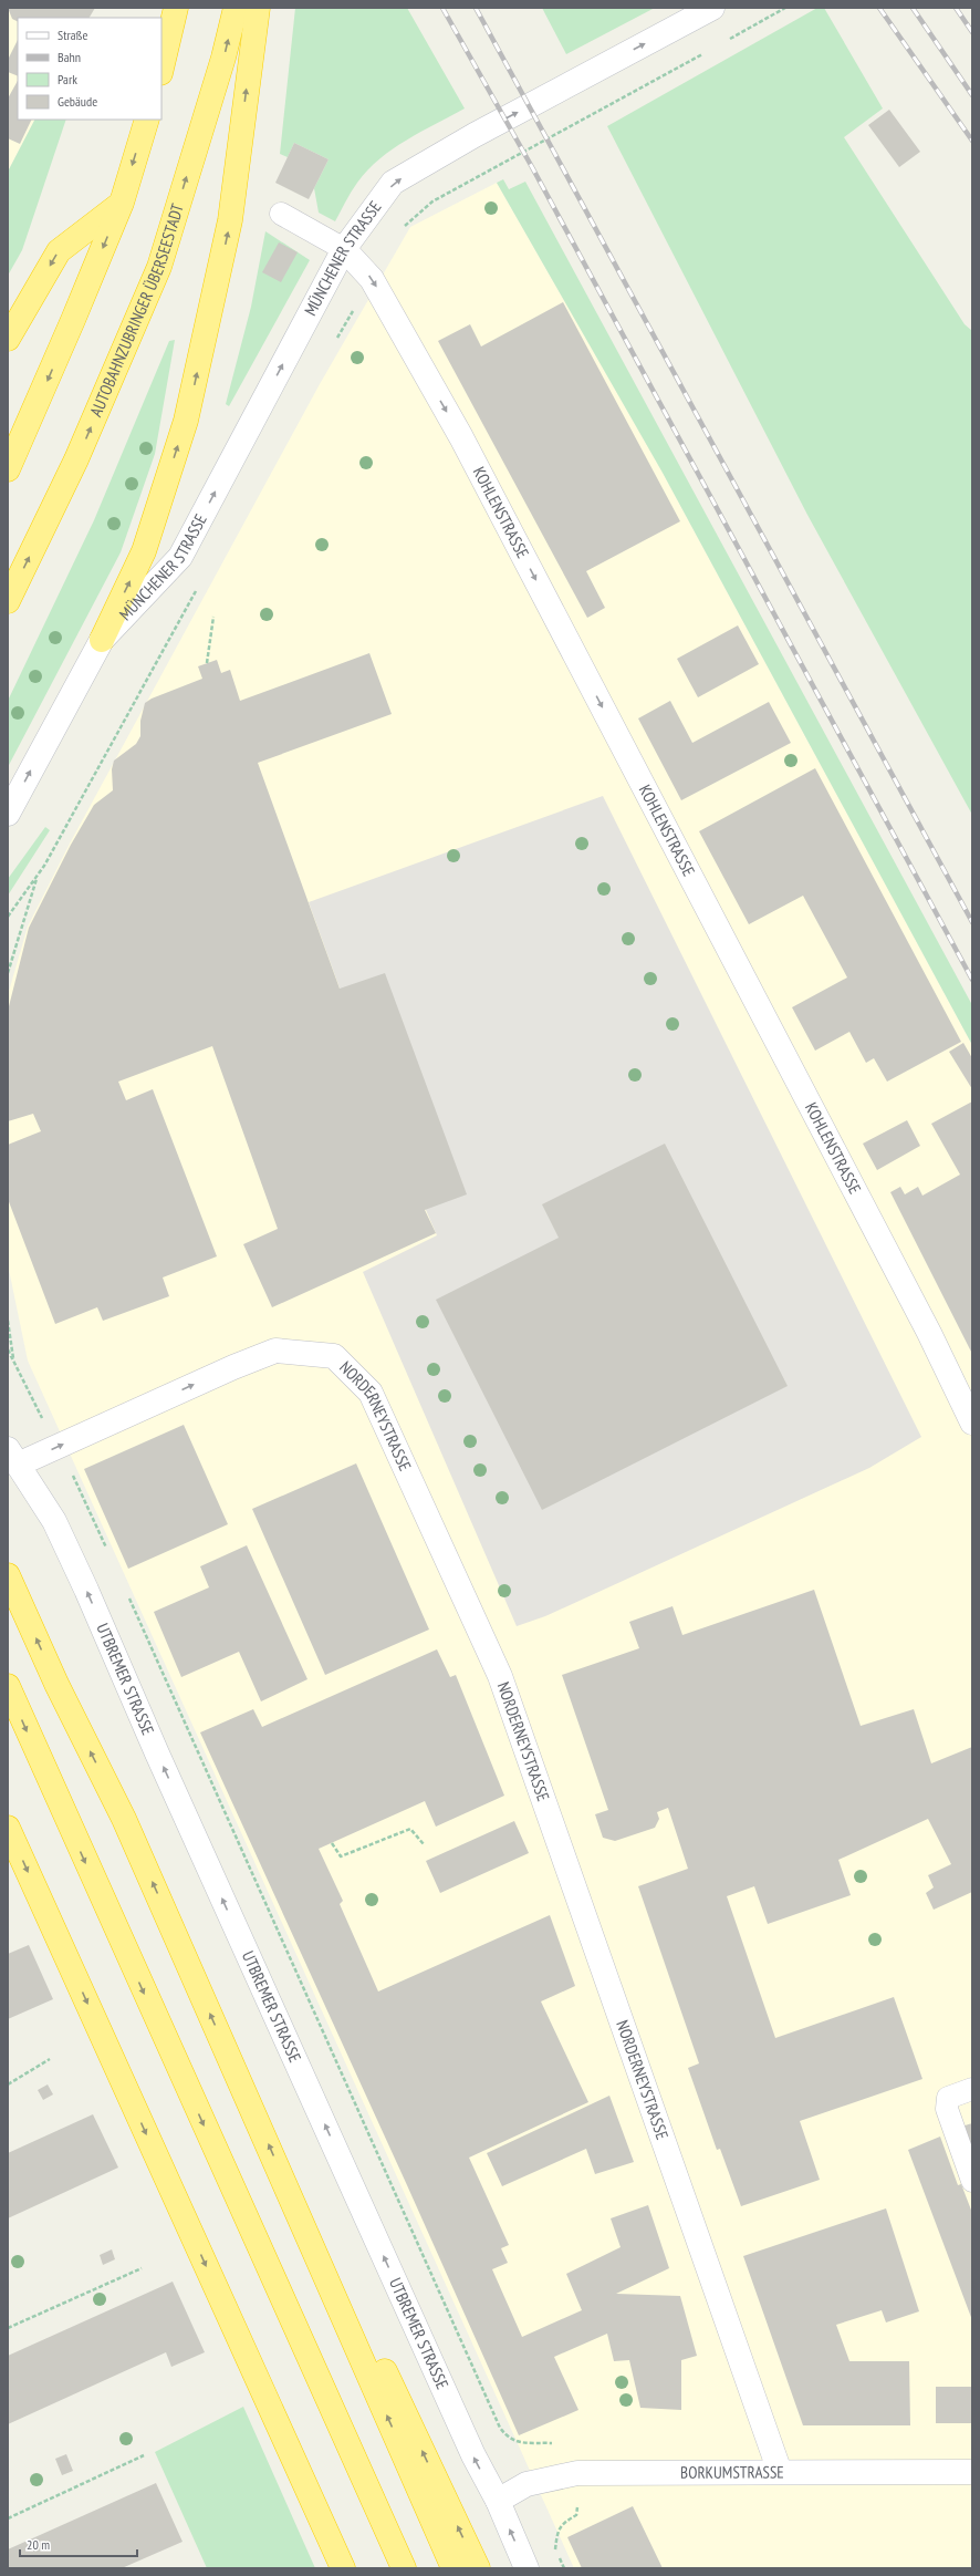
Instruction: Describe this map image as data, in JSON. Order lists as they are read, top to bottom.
{
  "streets": {
    "highway": ["AUTOBAHNZUBRINGER ÜBERSEESTADT"],
    "street": [
      "MÜNCHENER STRASSE",
      "KOHLENSTRASSE",
      "NORDERNEYSTRASSE",
      "UTBREMER STRASSE",
      "BORKUMSTRASSE"
    ]
  },
  "crossings": [
    ["MÜNCHENER STRASSE", "KOHLENSTRASSE"],
    ["NORDERNEYSTRASSE", "UTBREMER STRASSE"],
    ["NORDERNEYSTRASSE", "BORKUMSTRASSE"],
    ["UTBREMER STRASSE", "BORKUMSTRASSE"]
  ],
  "one_way": [
    "MÜNCHENER STRASSE",
    "KOHLENSTRASSE",
    "NORDERNEYSTRASSE",
    "UTBREMER STRASSE"
  ],
  "legend": [
    "Straße",
    "Bahn",
    "Park",
    "Gebäude"
  ],
  "scale_bar": "20 m"
}
